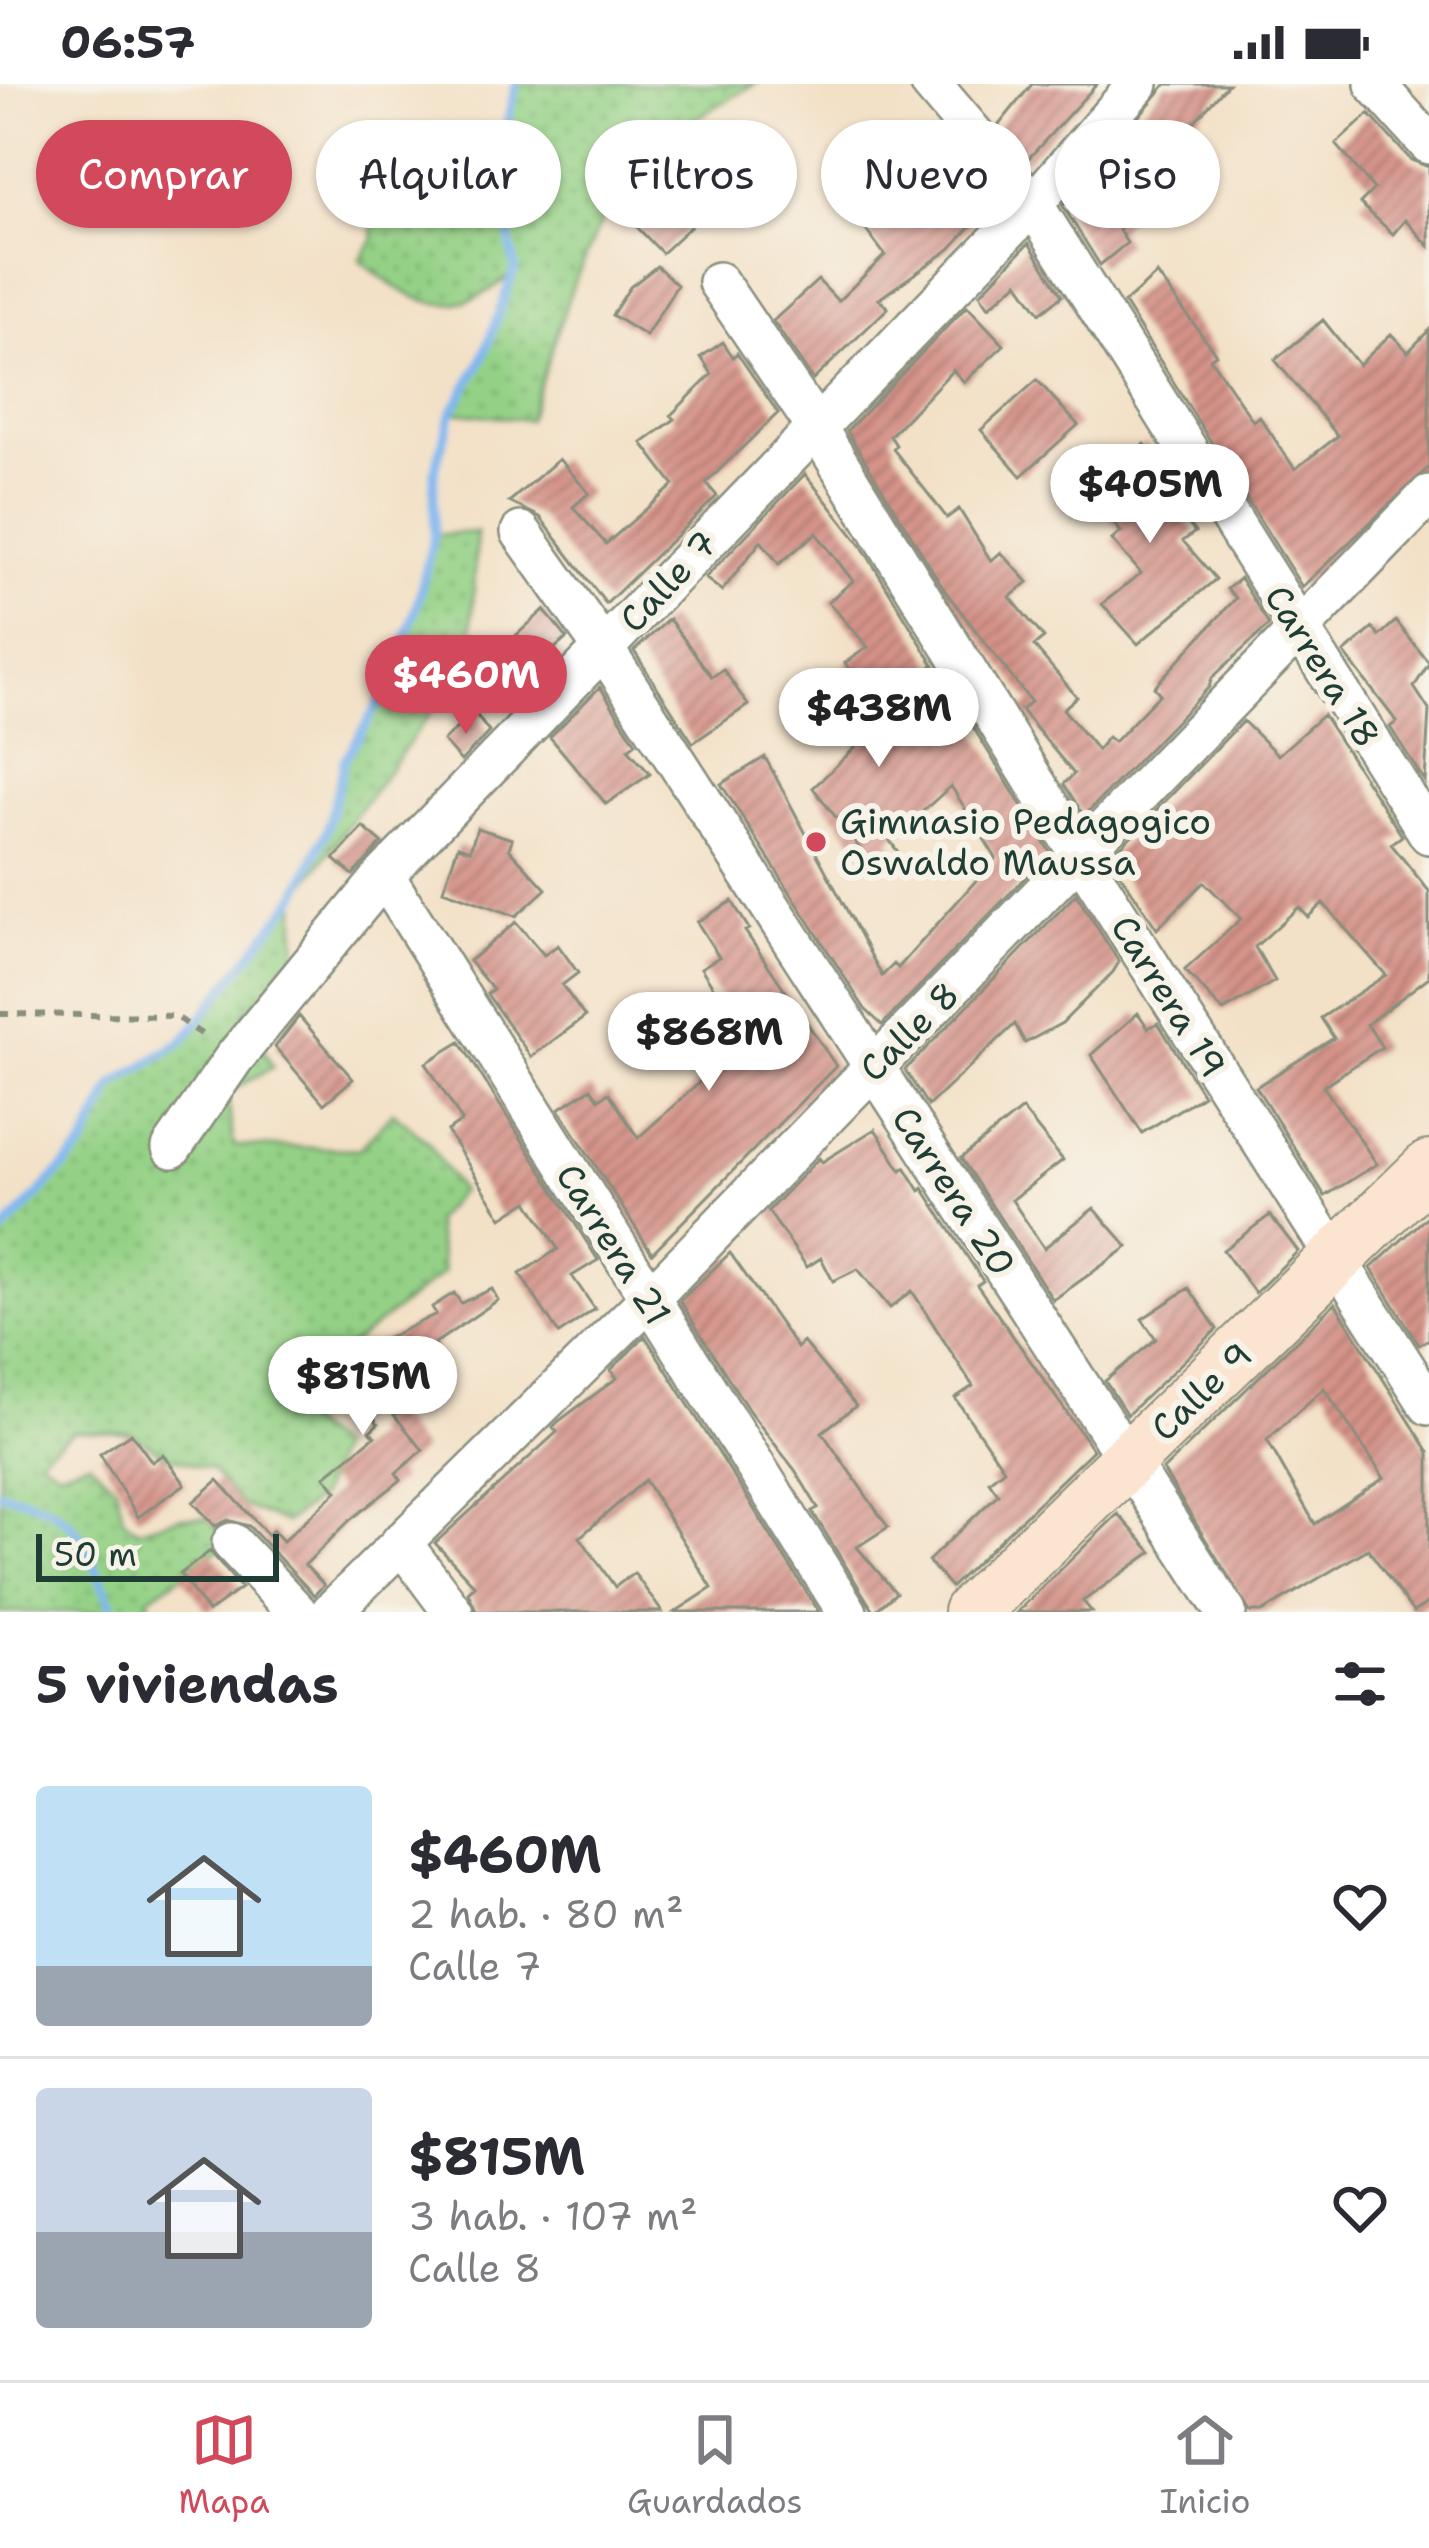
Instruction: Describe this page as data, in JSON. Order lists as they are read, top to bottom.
{
  "streets": {
    "main road": ["Calle 9"],
    "street": [
      "Calle 7",
      "Carrera 18",
      "Carrera 19",
      "Calle 8",
      "Carrera 20",
      "Carrera 21"
    ]
  },
  "crossings": [
    ["Calle 7", "Carrera 18"],
    ["Calle 7", "Carrera 19"],
    ["Calle 7", "Carrera 20"],
    ["Calle 7", "Carrera 21"],
    ["Carrera 18", "Calle 8"],
    ["Carrera 19", "Calle 8"],
    ["Carrera 19", "Calle 9"],
    ["Calle 8", "Carrera 20"],
    ["Calle 8", "Carrera 21"],
    ["Carrera 20", "Calle 9"]
  ],
  "places": ["Gimnasio Pedagogico Oswaldo Maussa"],
  "scale_bar": "50 m",
  "page": {
    "status": "06:57",
    "chip": [
      "Comprar",
      "Alquilar",
      "Filtros",
      "Nuevo",
      "Piso"
    ],
    "price": [
      "$405M",
      "$460M",
      "$438M",
      "$868M",
      "$815M"
    ],
    "scale": "50 m",
    "heading": "5 viviendas",
    "list": [
      {
        "name": "$460M",
        "note": "2 hab. · 80 m² · Calle 7"
      },
      {
        "name": "$815M",
        "note": "3 hab. · 107 m² · Calle 8"
      }
    ],
    "tabs": ["Mapa", "Guardados", "Inicio"]
  }
}
